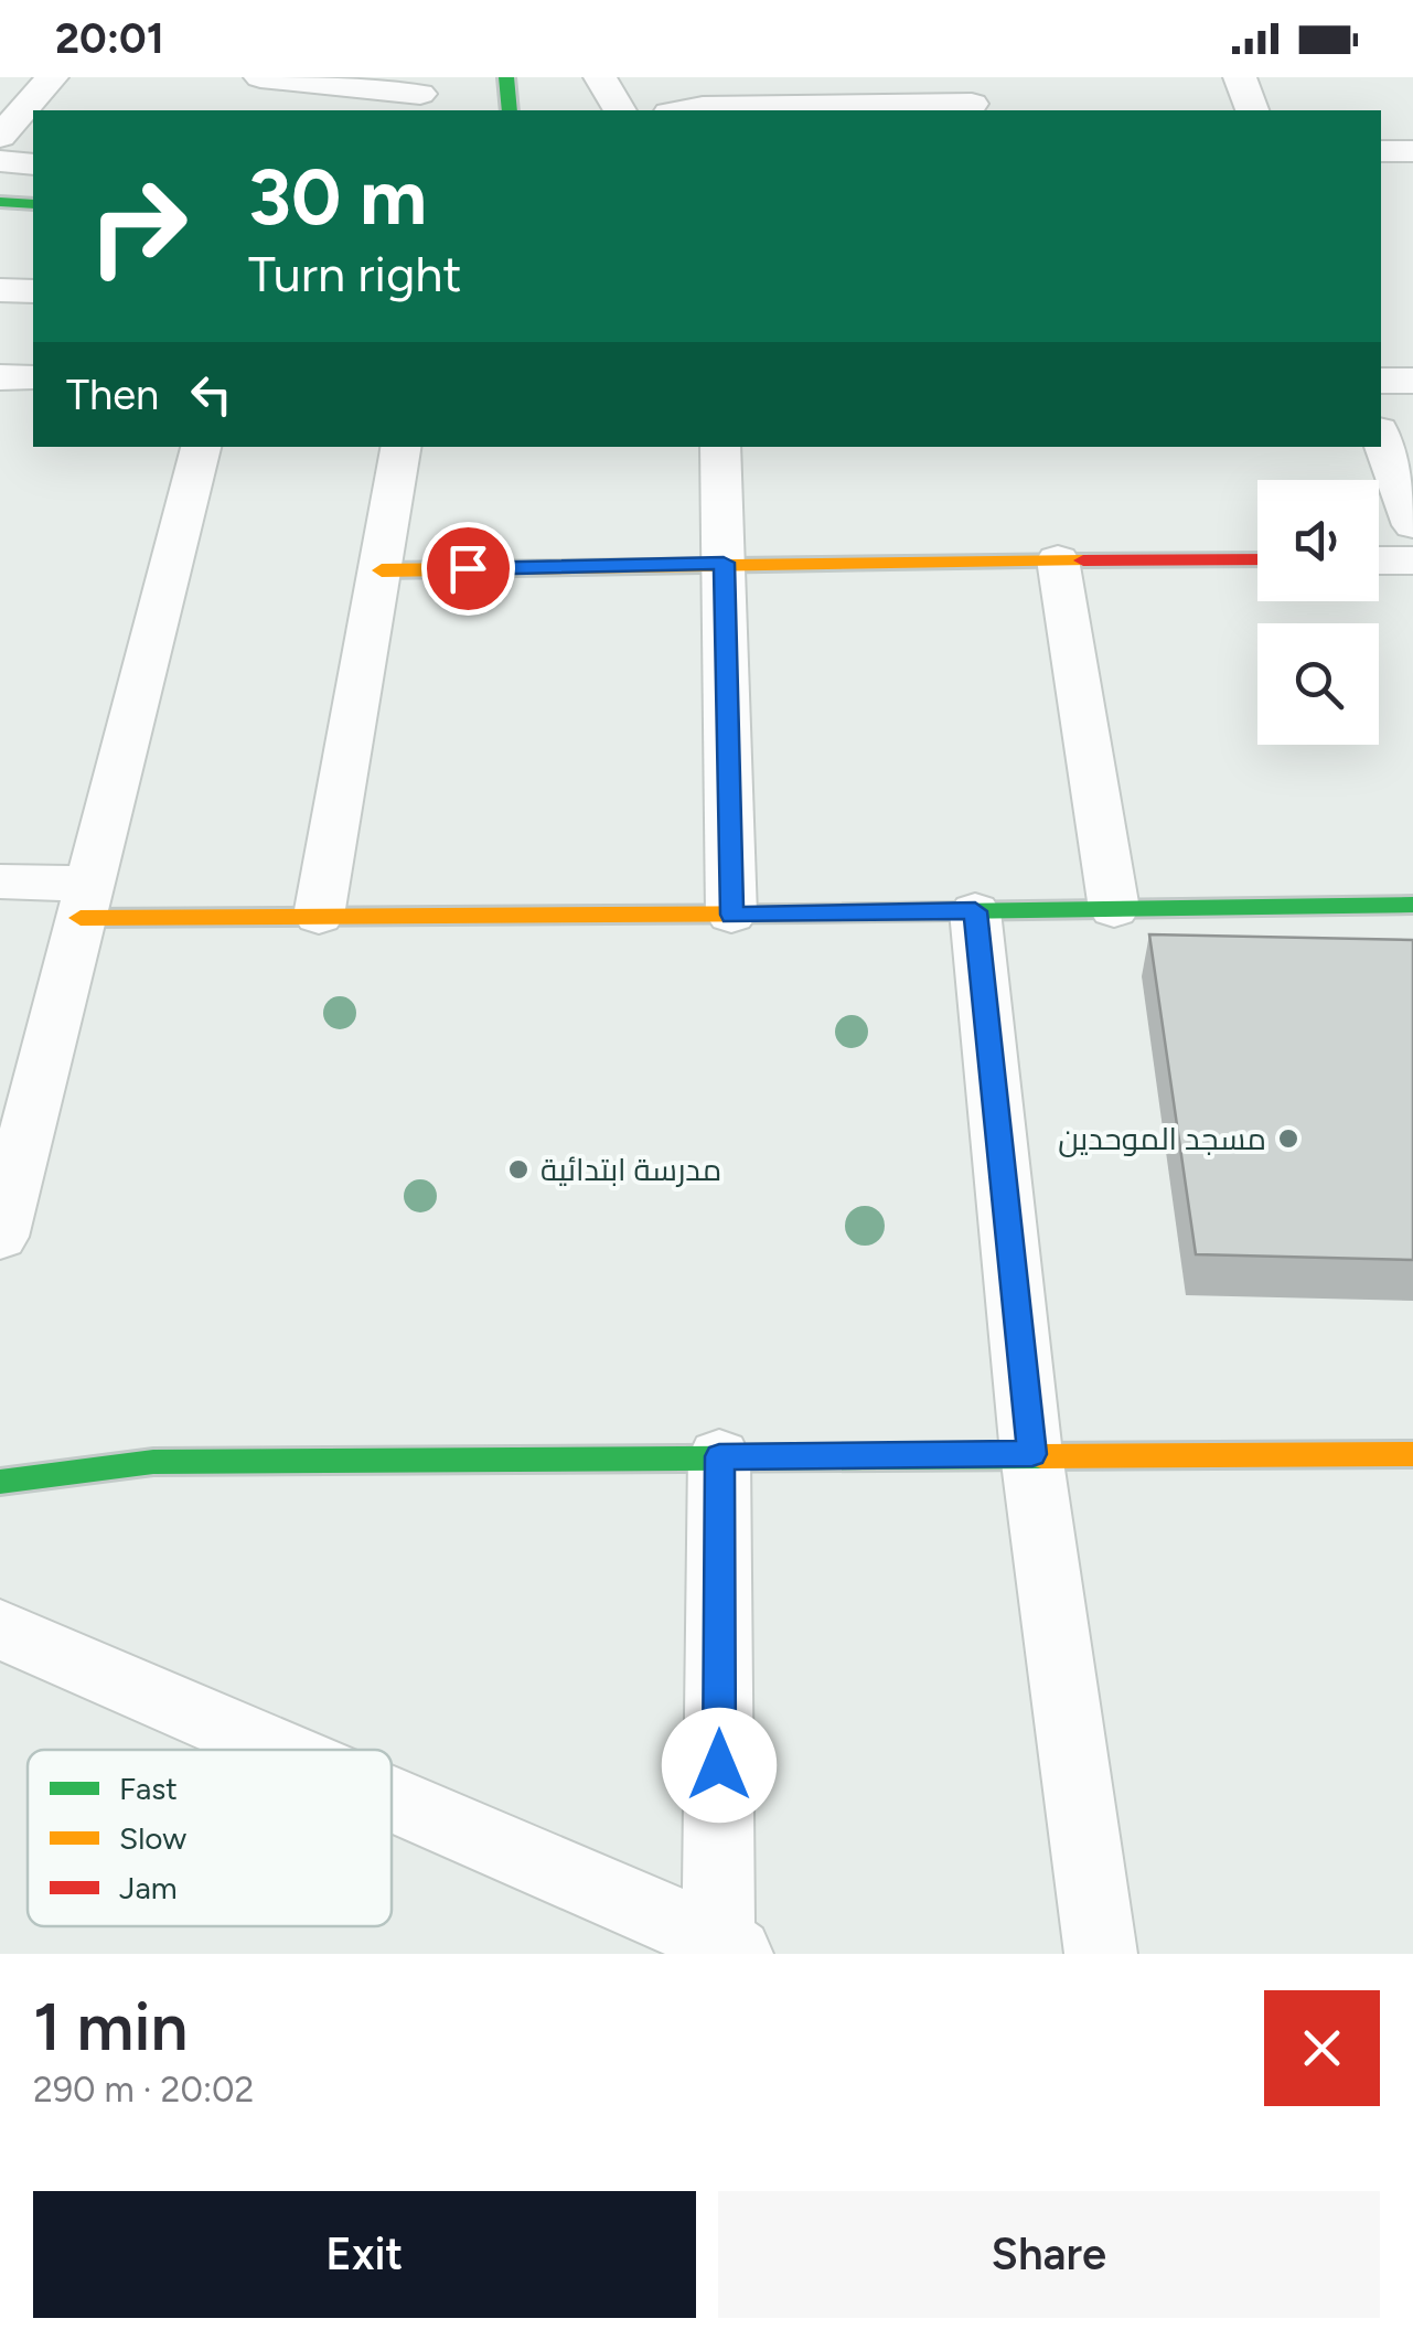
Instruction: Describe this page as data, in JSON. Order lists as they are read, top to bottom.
{
  "places": ["مسجد الموحدين", "مدرسة ابتدائية"],
  "legend": ["Fast", "Slow", "Jam"],
  "page": {
    "status": "20:01",
    "turn": ["30 m", "Turn right"],
    "then": "Then",
    "heading": ["1 min", "290 m · 20:02"],
    "buttons": ["Exit", "Share"]
  }
}
